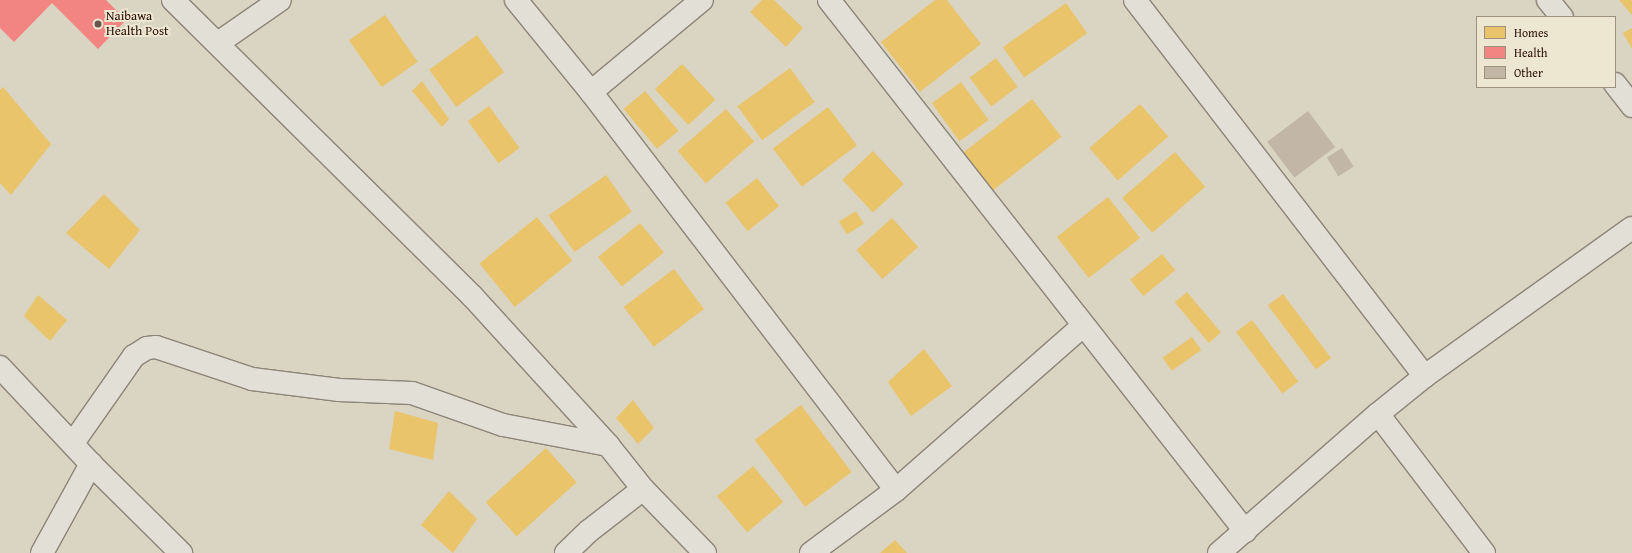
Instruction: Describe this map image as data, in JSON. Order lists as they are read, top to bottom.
{
  "places": ["Naibawa Health Post"],
  "legend": ["Homes", "Health", "Other"]
}
